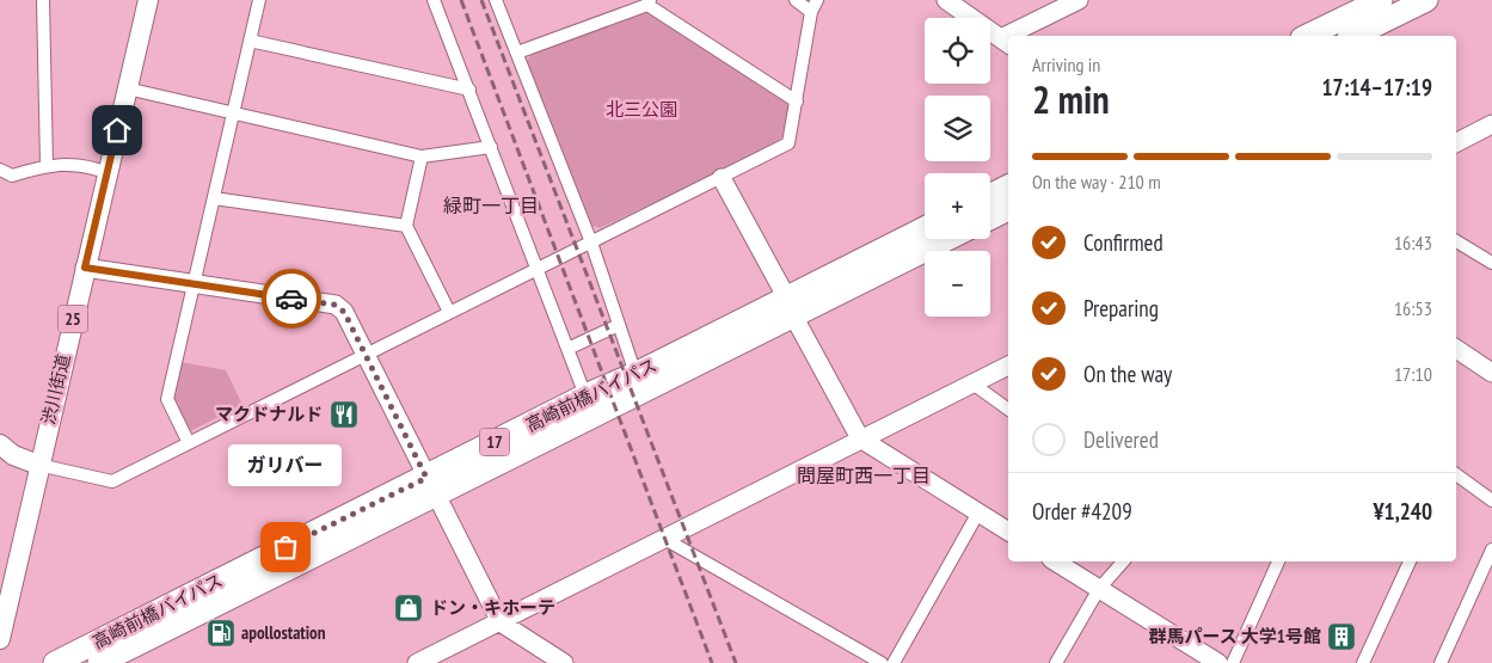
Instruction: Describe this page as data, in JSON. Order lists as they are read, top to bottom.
{
  "streets": {
    "highway": ["高崎前橋バイパス", "17"],
    "main road": ["25", "渋川街道"]
  },
  "districts": ["緑町一丁目", "問屋町西一丁目"],
  "parks": ["北三公園"],
  "places": {
    "restaurant": ["マクドナルド"],
    "other": ["ガリバー"],
    "shop": ["ドン・キホーテ"],
    "fuel station": ["apollostation"],
    "building": ["群馬パース 大学1号館"]
  },
  "page": {
    "map_buttons": ["+", "−"],
    "heading": ["2 min", "Arriving in", "17:14–17:19"],
    "panel": ["Order #4209", "¥1,240"],
    "bar": "On the way · 210 m",
    "list": [
      ["Confirmed", "16:43"],
      ["Preparing", "16:53"],
      ["On the way", "17:10"],
      "Delivered"
    ],
    "bubble": "ガリバー"
  }
}
